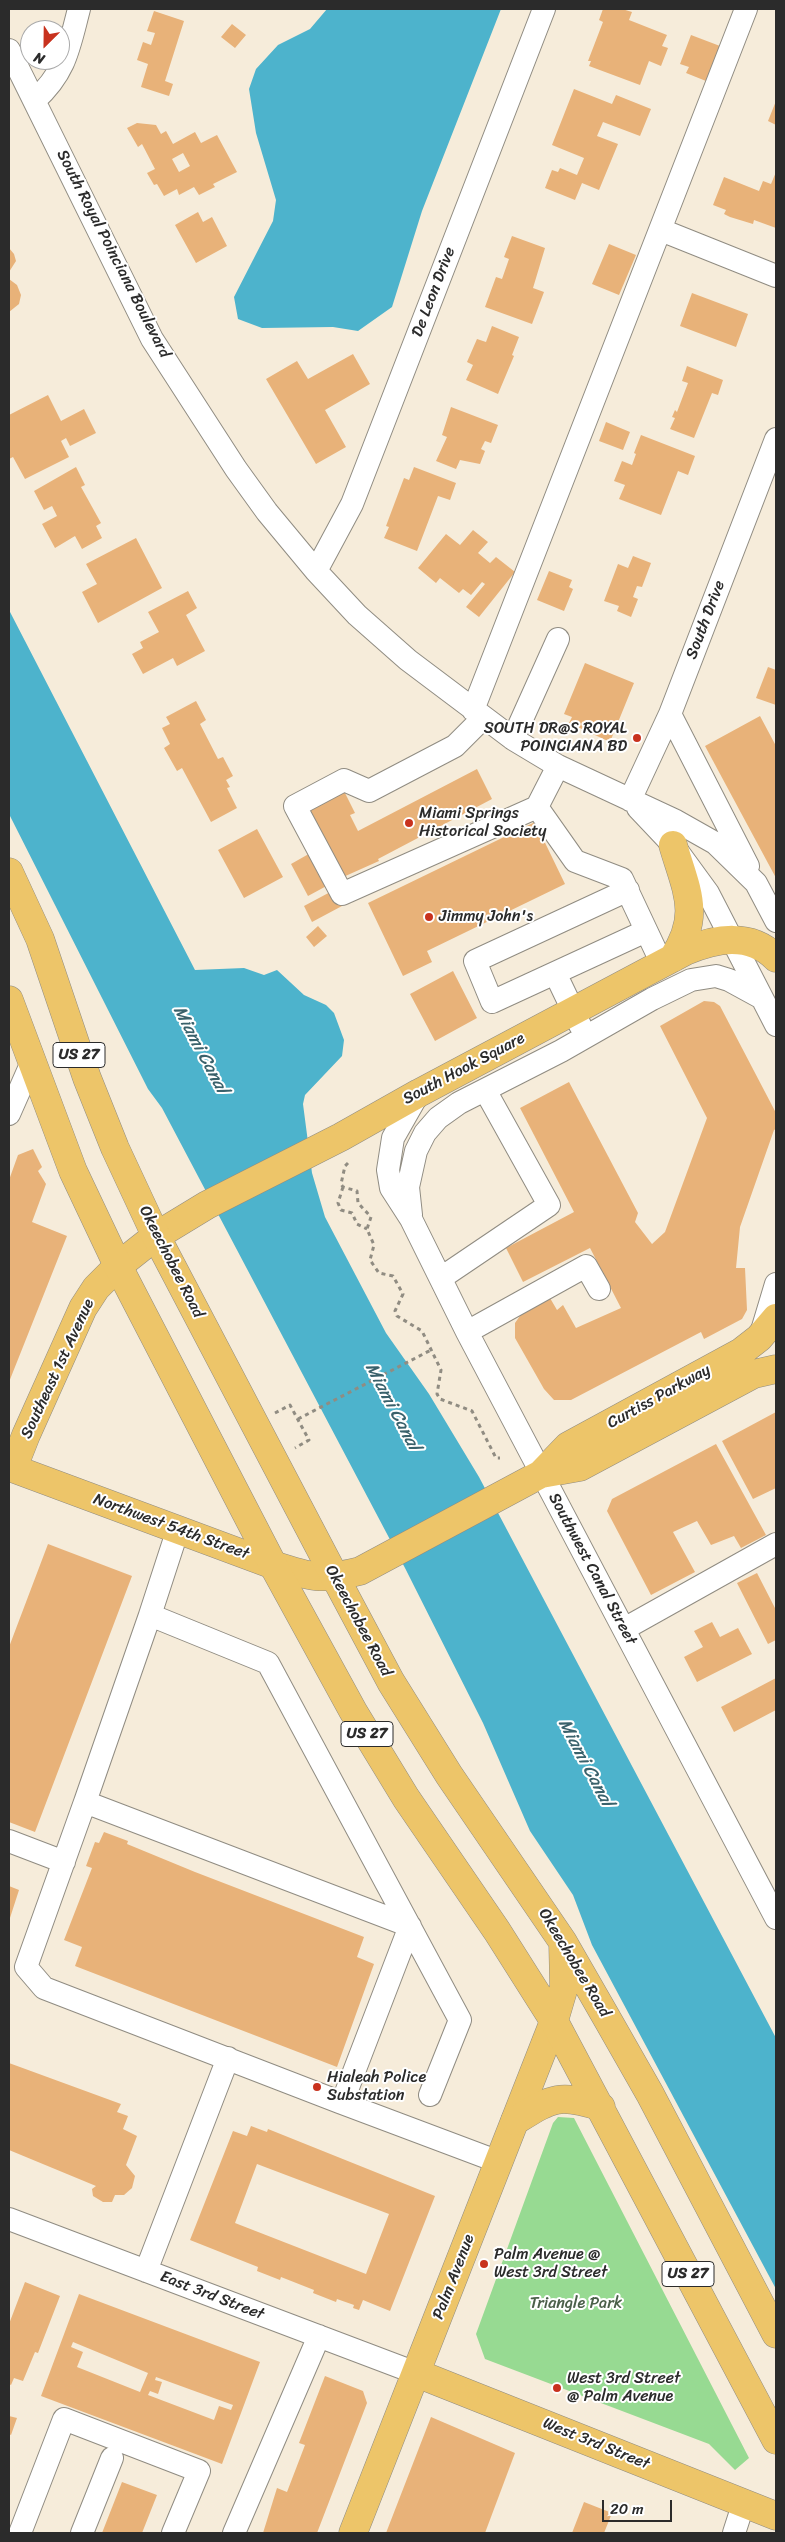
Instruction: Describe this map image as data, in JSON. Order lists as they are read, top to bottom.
{
  "streets": {
    "main road": [
      "US 27",
      "South Hook Square",
      "Okeechobee Road",
      "Southeast 1st Avenue",
      "Curtiss Parkway",
      "Northwest 54th Street",
      "Palm Avenue",
      "West 3rd Street"
    ],
    "street": [
      "South Royal Poinciana Boulevard",
      "De Leon Drive",
      "South Drive",
      "Southwest Canal Street",
      "East 3rd Street"
    ]
  },
  "crossings": [
    ["South Royal Poinciana Boulevard", "De Leon Drive"],
    ["South Royal Poinciana Boulevard", "South Drive"],
    ["South Royal Poinciana Boulevard", "South Hook Square"],
    ["US 27", "Southeast 1st Avenue"],
    ["US 27", "Northwest 54th Street"],
    ["US 27", "Palm Avenue"],
    ["South Hook Square", "Okeechobee Road"],
    ["South Hook Square", "Southeast 1st Avenue"],
    ["South Hook Square", "Southwest Canal Street"],
    ["Okeechobee Road", "Southeast 1st Avenue"],
    ["Okeechobee Road", "Curtiss Parkway"],
    ["Okeechobee Road", "Northwest 54th Street"],
    ["Okeechobee Road", "Palm Avenue"],
    ["Southeast 1st Avenue", "Northwest 54th Street"],
    ["Curtiss Parkway", "Northwest 54th Street"],
    ["Curtiss Parkway", "Southwest Canal Street"],
    ["Palm Avenue", "East 3rd Street"],
    ["Palm Avenue", "West 3rd Street"],
    ["East 3rd Street", "West 3rd Street"]
  ],
  "water": ["Miami Canal"],
  "parks": ["Triangle Park"],
  "places": [
    "SOUTH DR@S ROYAL POINCIANA BD",
    "Miami Springs Historical Society",
    "Jimmy John's",
    "Hialeah Police Substation",
    "Palm Avenue @ West 3rd Street",
    "West 3rd Street @ Palm Avenue"
  ],
  "scale_bar": "20 m",
  "north": "bottom left"
}
